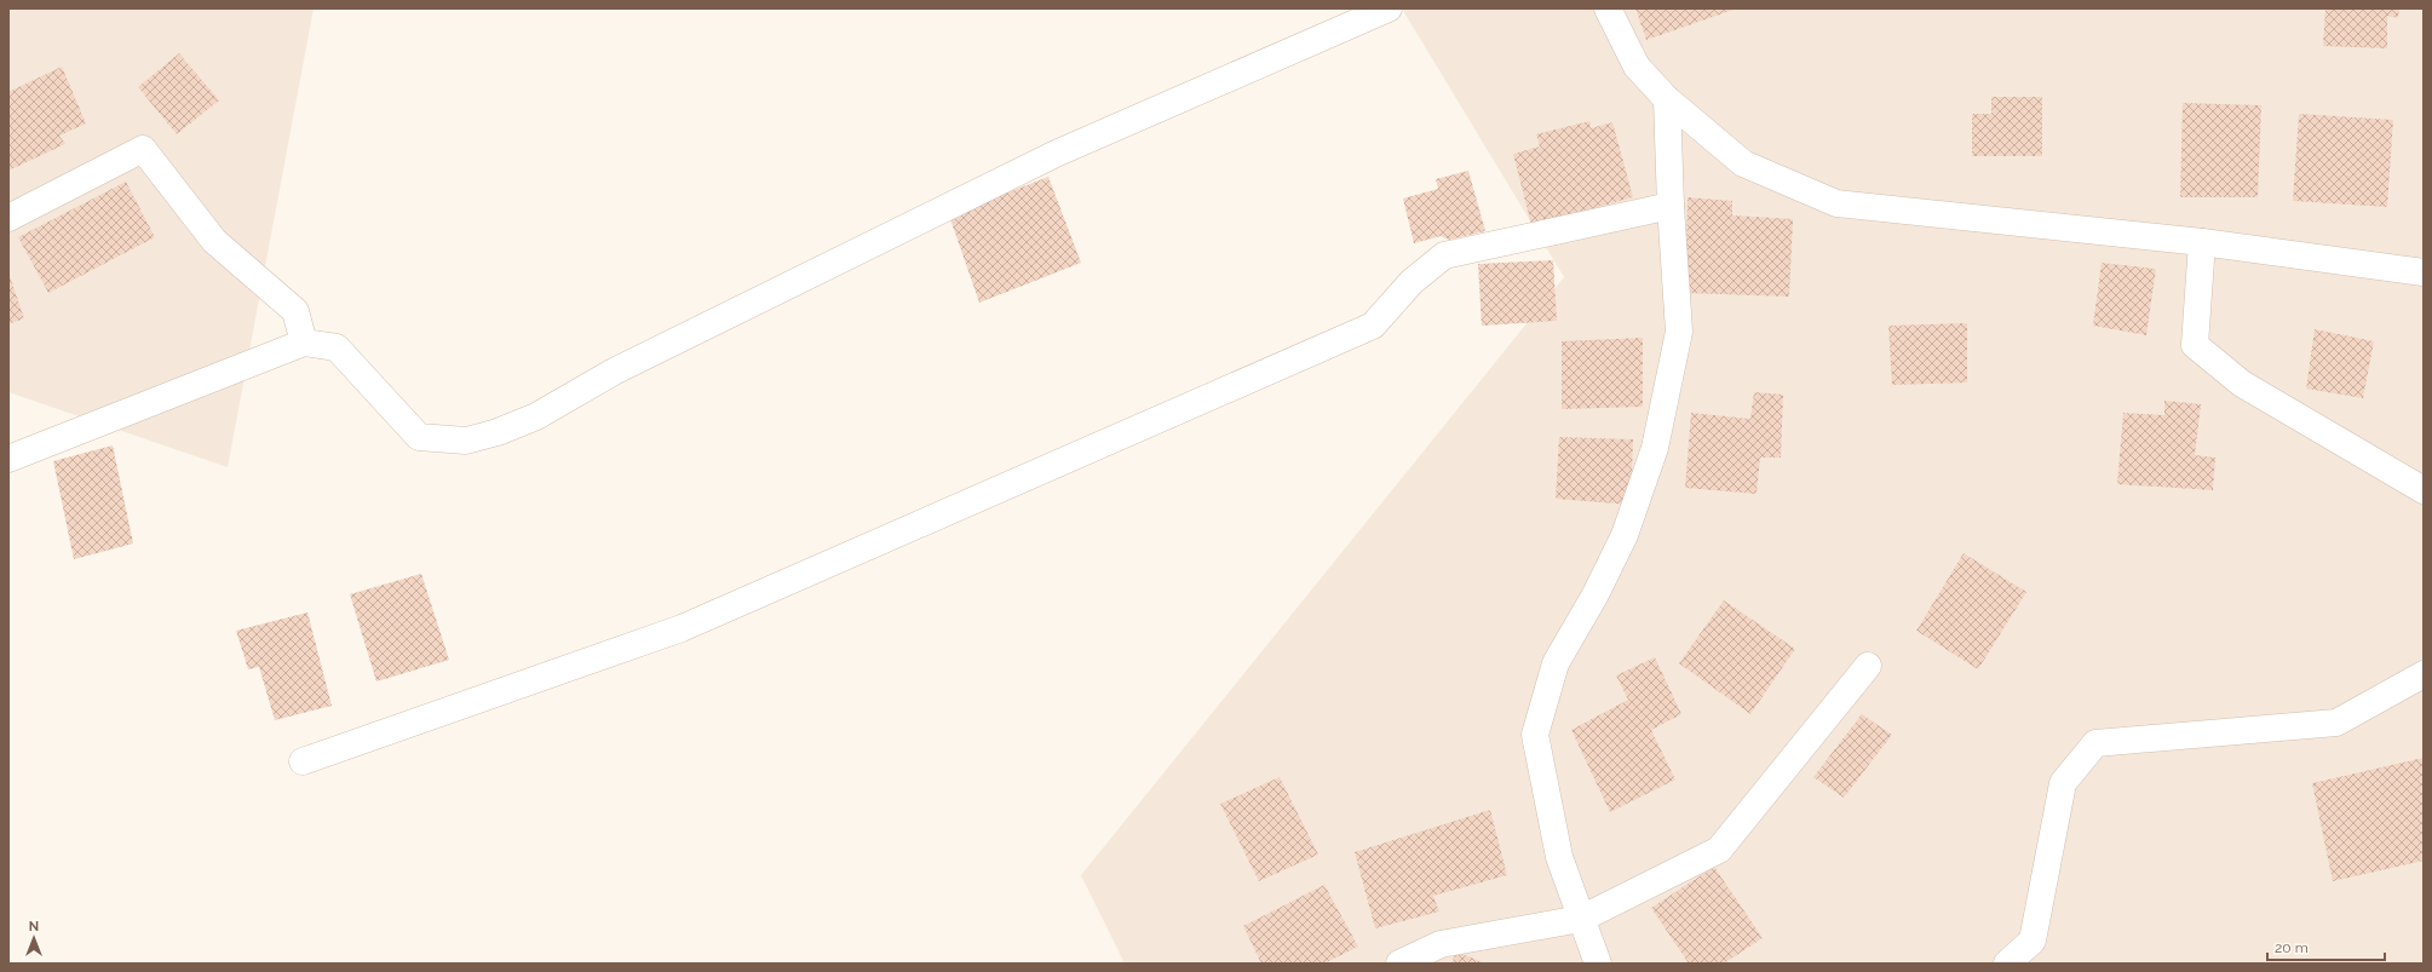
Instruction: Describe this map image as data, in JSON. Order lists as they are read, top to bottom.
{
  "scale_bar": "20 m",
  "north": "top"
}
